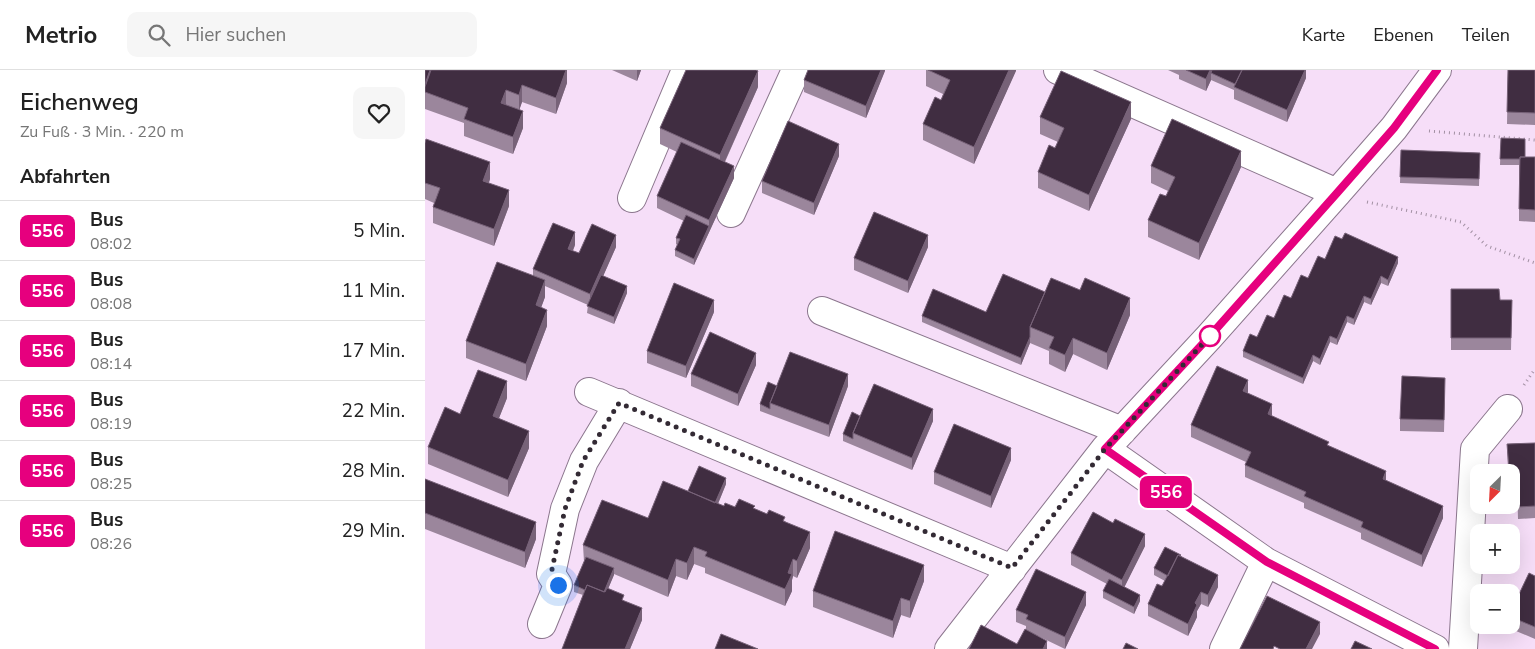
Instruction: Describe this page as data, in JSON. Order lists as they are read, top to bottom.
{
  "lines": ["bus line 556"],
  "north": "bottom left",
  "page": {
    "header": "Metrio",
    "search": "Hier suchen",
    "nav": ["Karte", "Ebenen", "Teilen"],
    "heading": [
      ["Eichenweg", "Zu Fuß · 3 Min. · 220 m"],
      "Abfahrten"
    ],
    "on_map": "556",
    "list": [
      {
        "mark": "556",
        "name": "Bus",
        "note": "08:02",
        "value": "5 Min."
      },
      {
        "mark": "556",
        "name": "Bus",
        "note": "08:08",
        "value": "11 Min."
      },
      {
        "mark": "556",
        "name": "Bus",
        "note": "08:14",
        "value": "17 Min."
      },
      {
        "mark": "556",
        "name": "Bus",
        "note": "08:19",
        "value": "22 Min."
      },
      {
        "mark": "556",
        "name": "Bus",
        "note": "08:25",
        "value": "28 Min."
      },
      {
        "mark": "556",
        "name": "Bus",
        "note": "08:26",
        "value": "29 Min."
      }
    ],
    "map_buttons": ["+", "−"]
  }
}
